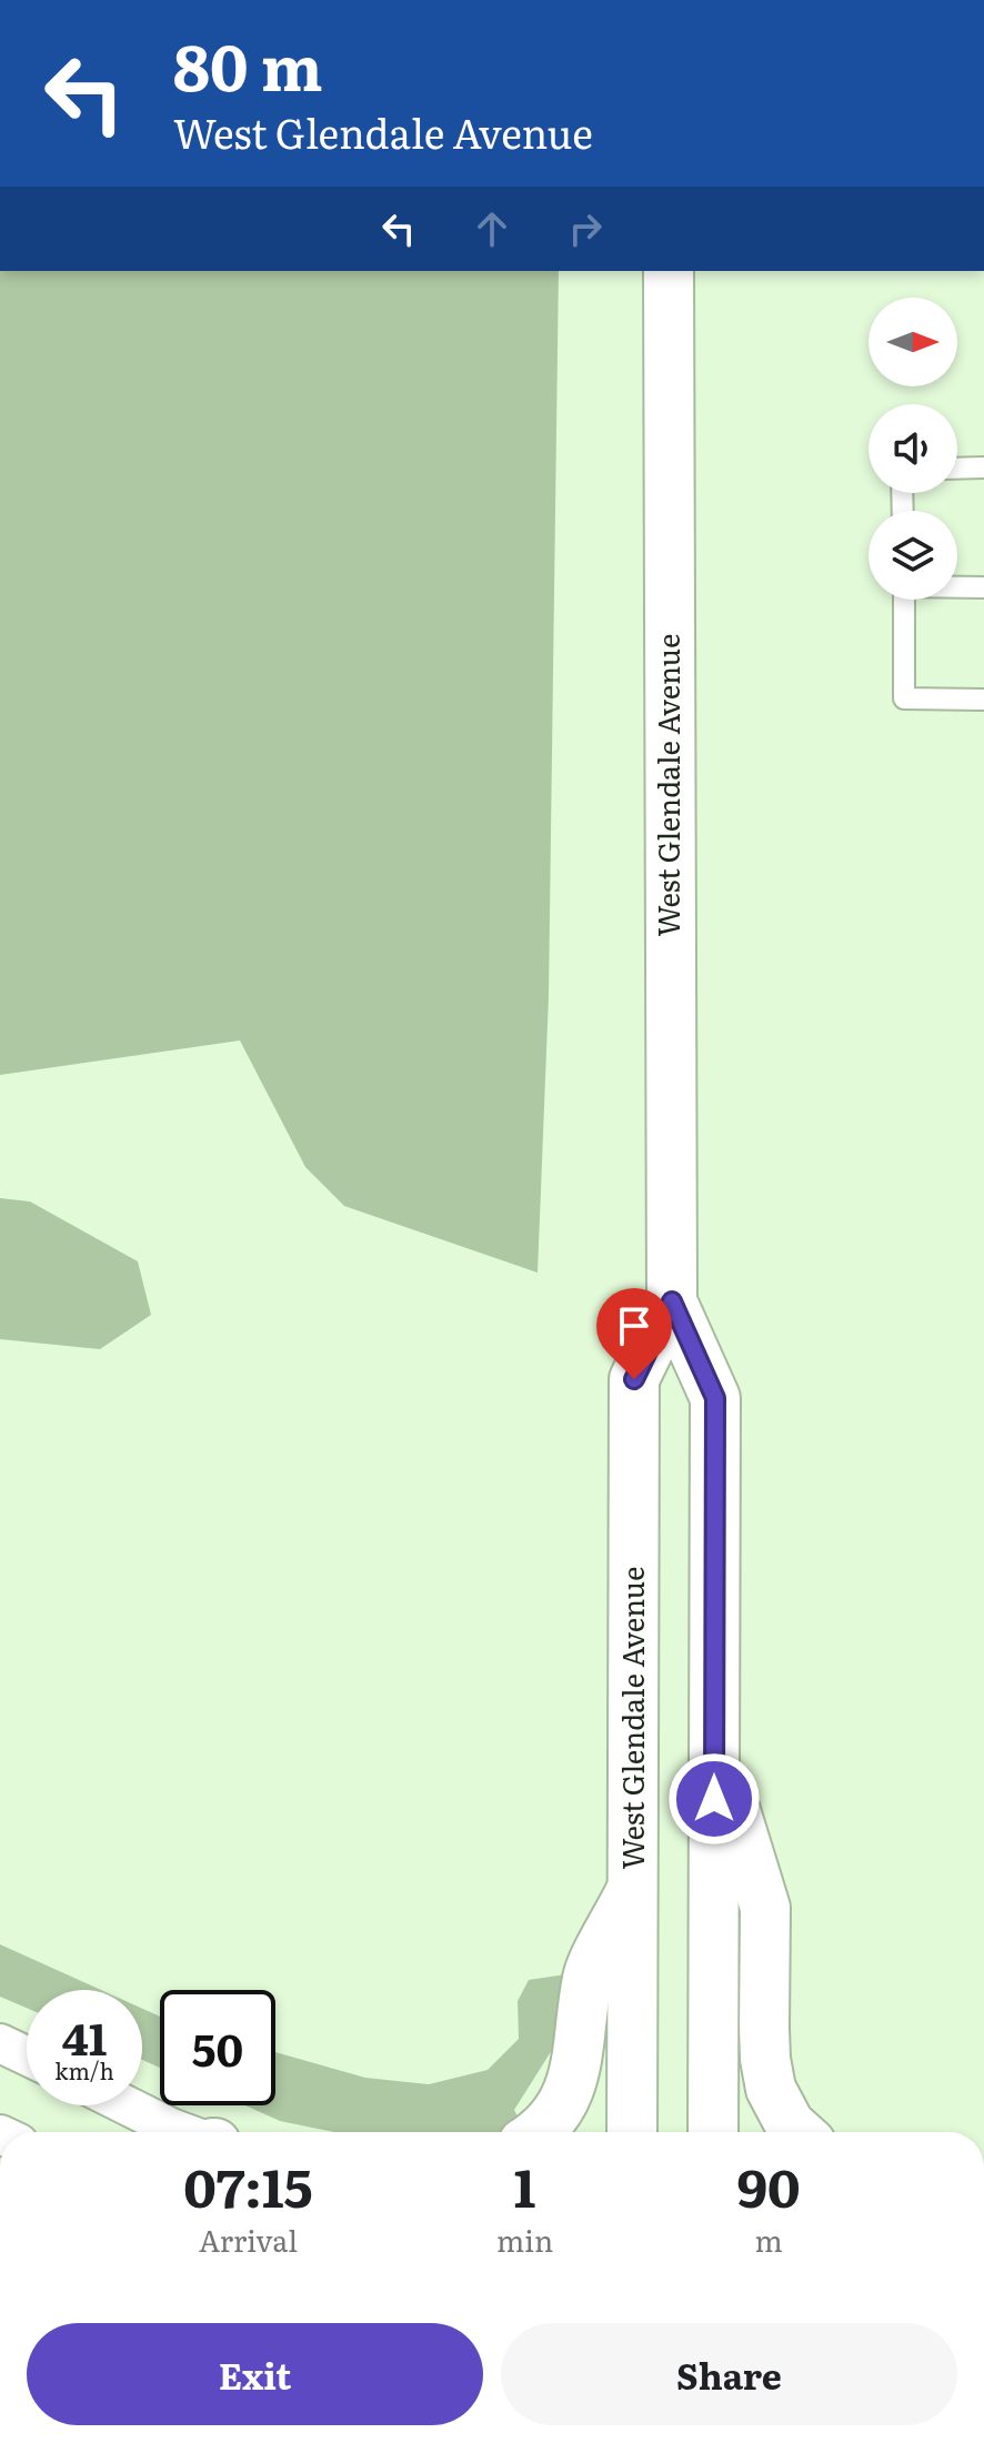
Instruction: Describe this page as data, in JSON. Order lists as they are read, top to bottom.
{
  "streets": {
    "main road": ["West Glendale Avenue"]
  },
  "north": "right",
  "page": {
    "turn": ["80 m", "West Glendale Avenue"],
    "speed": "41 km/h",
    "limit": "50",
    "eta": [
      "07:15",
      "Arrival",
      "1",
      "min",
      "90",
      "m"
    ],
    "buttons": ["Exit", "Share"]
  }
}
